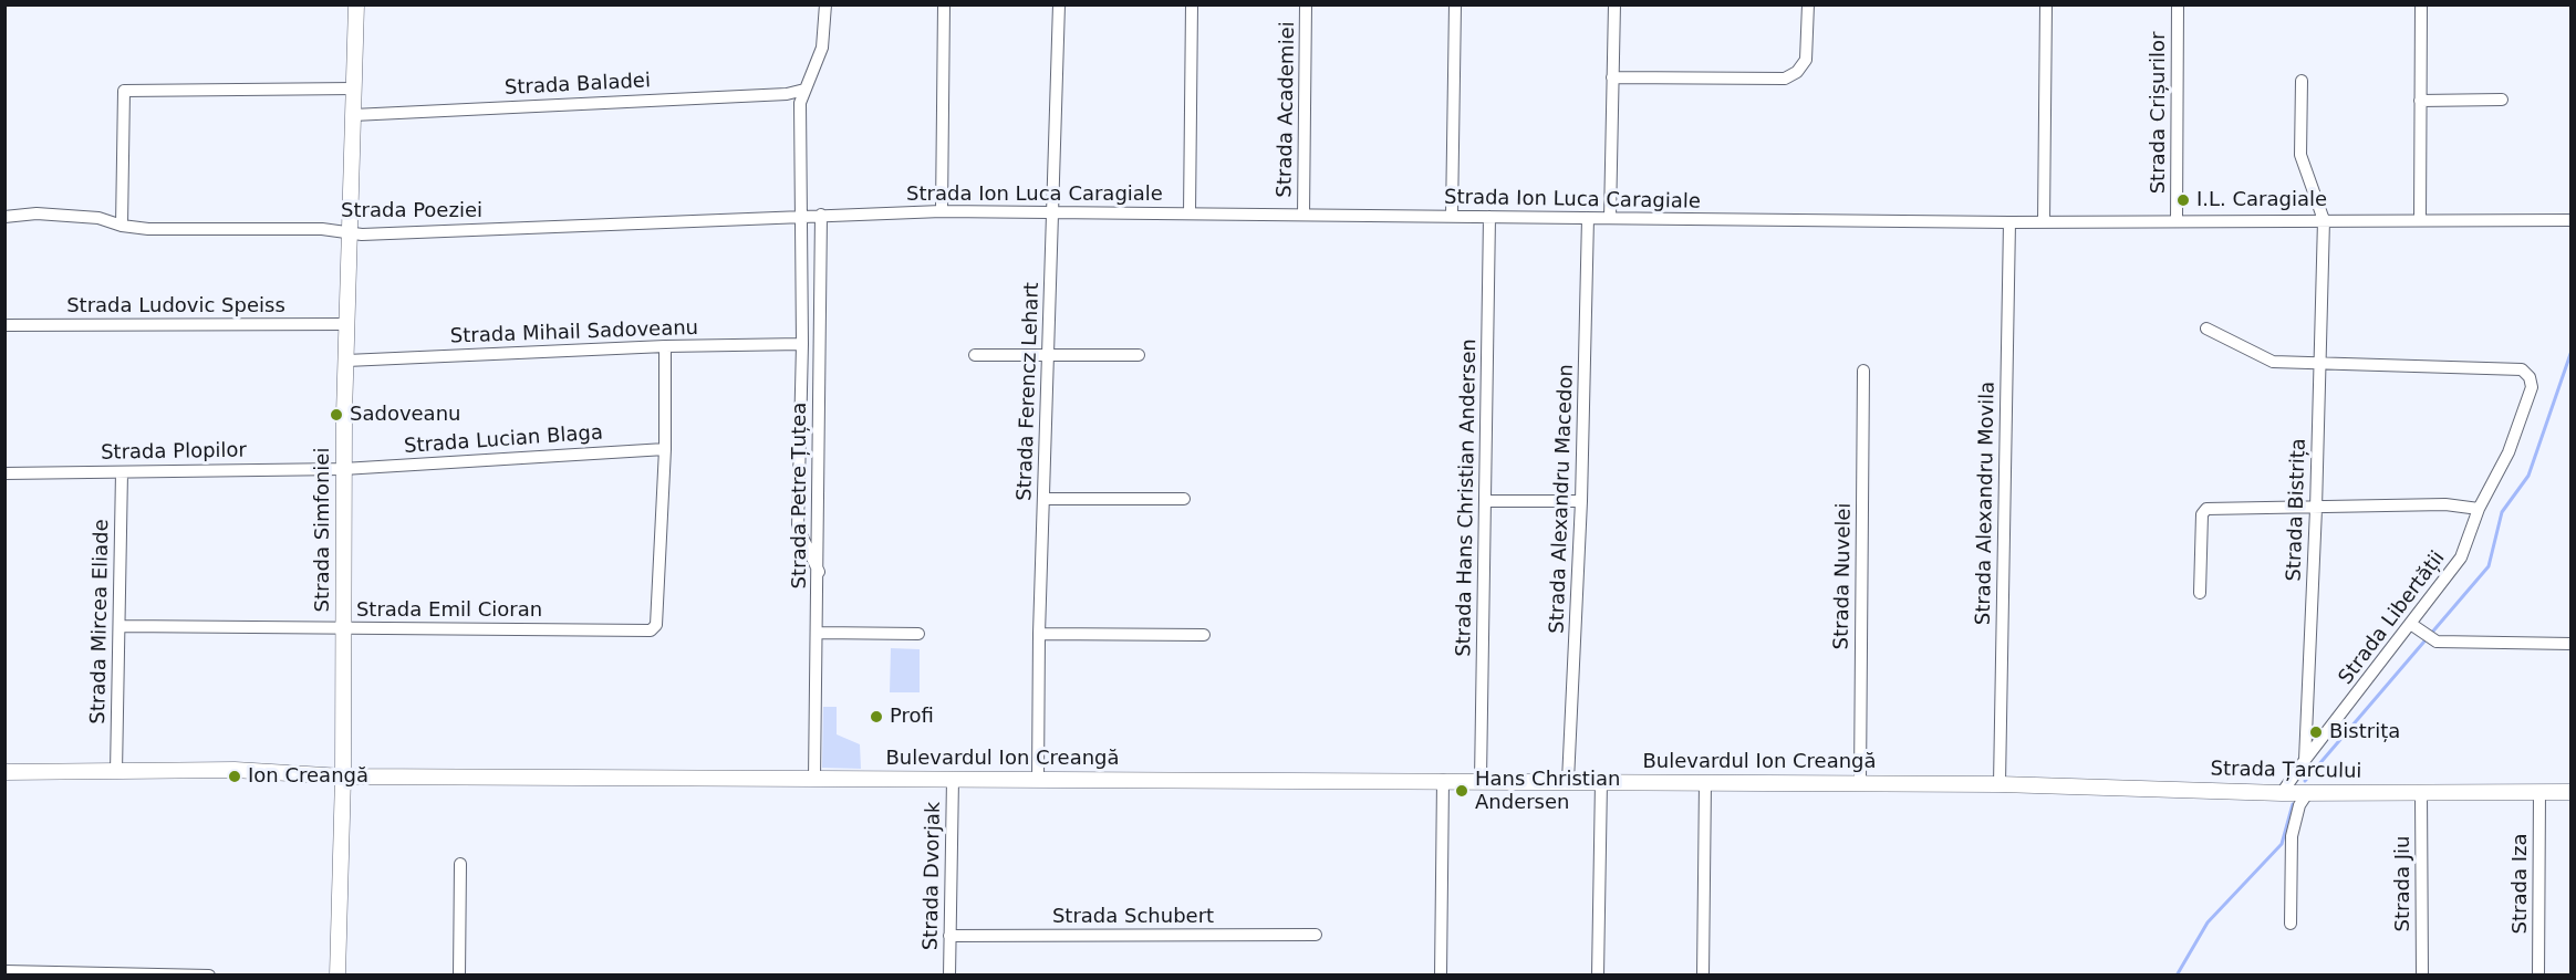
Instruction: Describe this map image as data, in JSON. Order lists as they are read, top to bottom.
{
  "streets": {
    "street": [
      "Strada Baladei",
      "Strada Academiei",
      "Strada Crișurilor",
      "Strada Ion Luca Caragiale",
      "Strada Poeziei",
      "Strada Ludovic Speiss",
      "Strada Mihail Sadoveanu",
      "Strada Ferencz Lehart",
      "Strada Lucian Blaga",
      "Strada Plopilor",
      "Strada Petre Țuțea",
      "Strada Hans Christian Andersen",
      "Strada Alexandru Macedon",
      "Strada Alexandru Movila",
      "Strada Bistrița",
      "Strada Simfoniei",
      "Strada Nuvelei",
      "Strada Emil Cioran",
      "Strada Libertății",
      "Strada Mircea Eliade",
      "Bulevardul Ion Creangă",
      "Strada Țarcului",
      "Strada Dvorjak",
      "Strada Jiu",
      "Strada Iza",
      "Strada Schubert"
    ]
  },
  "crossings": [
    ["Strada Baladei", "Strada Simfoniei"],
    ["Strada Academiei", "Strada Ion Luca Caragiale"],
    ["Strada Crișurilor", "Strada Ion Luca Caragiale"],
    ["Strada Ion Luca Caragiale", "Strada Poeziei"],
    ["Strada Ion Luca Caragiale", "Strada Ferencz Lehart"],
    ["Strada Ion Luca Caragiale", "Strada Petre Țuțea"],
    ["Strada Ion Luca Caragiale", "Strada Hans Christian Andersen"],
    ["Strada Ion Luca Caragiale", "Strada Alexandru Macedon"],
    ["Strada Ion Luca Caragiale", "Strada Alexandru Movila"],
    ["Strada Ion Luca Caragiale", "Strada Bistrița"],
    ["Strada Poeziei", "Strada Petre Țuțea"],
    ["Strada Poeziei", "Strada Simfoniei"],
    ["Strada Ludovic Speiss", "Strada Simfoniei"],
    ["Strada Mihail Sadoveanu", "Strada Petre Țuțea"],
    ["Strada Mihail Sadoveanu", "Strada Simfoniei"],
    ["Strada Ferencz Lehart", "Bulevardul Ion Creangă"],
    ["Strada Lucian Blaga", "Strada Plopilor"],
    ["Strada Lucian Blaga", "Strada Simfoniei"],
    ["Strada Lucian Blaga", "Strada Emil Cioran"],
    ["Strada Plopilor", "Strada Simfoniei"],
    ["Strada Plopilor", "Strada Mircea Eliade"],
    ["Strada Petre Țuțea", "Bulevardul Ion Creangă"],
    ["Strada Hans Christian Andersen", "Bulevardul Ion Creangă"],
    ["Strada Alexandru Macedon", "Bulevardul Ion Creangă"],
    ["Strada Alexandru Movila", "Bulevardul Ion Creangă"],
    ["Strada Alexandru Movila", "Strada Țarcului"],
    ["Strada Bistrița", "Strada Libertății"],
    ["Strada Simfoniei", "Strada Emil Cioran"],
    ["Strada Simfoniei", "Bulevardul Ion Creangă"],
    ["Strada Nuvelei", "Bulevardul Ion Creangă"],
    ["Strada Emil Cioran", "Strada Mircea Eliade"],
    ["Strada Mircea Eliade", "Bulevardul Ion Creangă"],
    ["Bulevardul Ion Creangă", "Strada Țarcului"],
    ["Bulevardul Ion Creangă", "Strada Dvorjak"],
    ["Strada Țarcului", "Strada Jiu"],
    ["Strada Țarcului", "Strada Iza"],
    ["Strada Dvorjak", "Strada Schubert"]
  ],
  "places": [
    "I.L. Caragiale",
    "Sadoveanu",
    "Profi",
    "Bistrița",
    "Ion Creangă",
    "Hans Christian Andersen"
  ]
}
